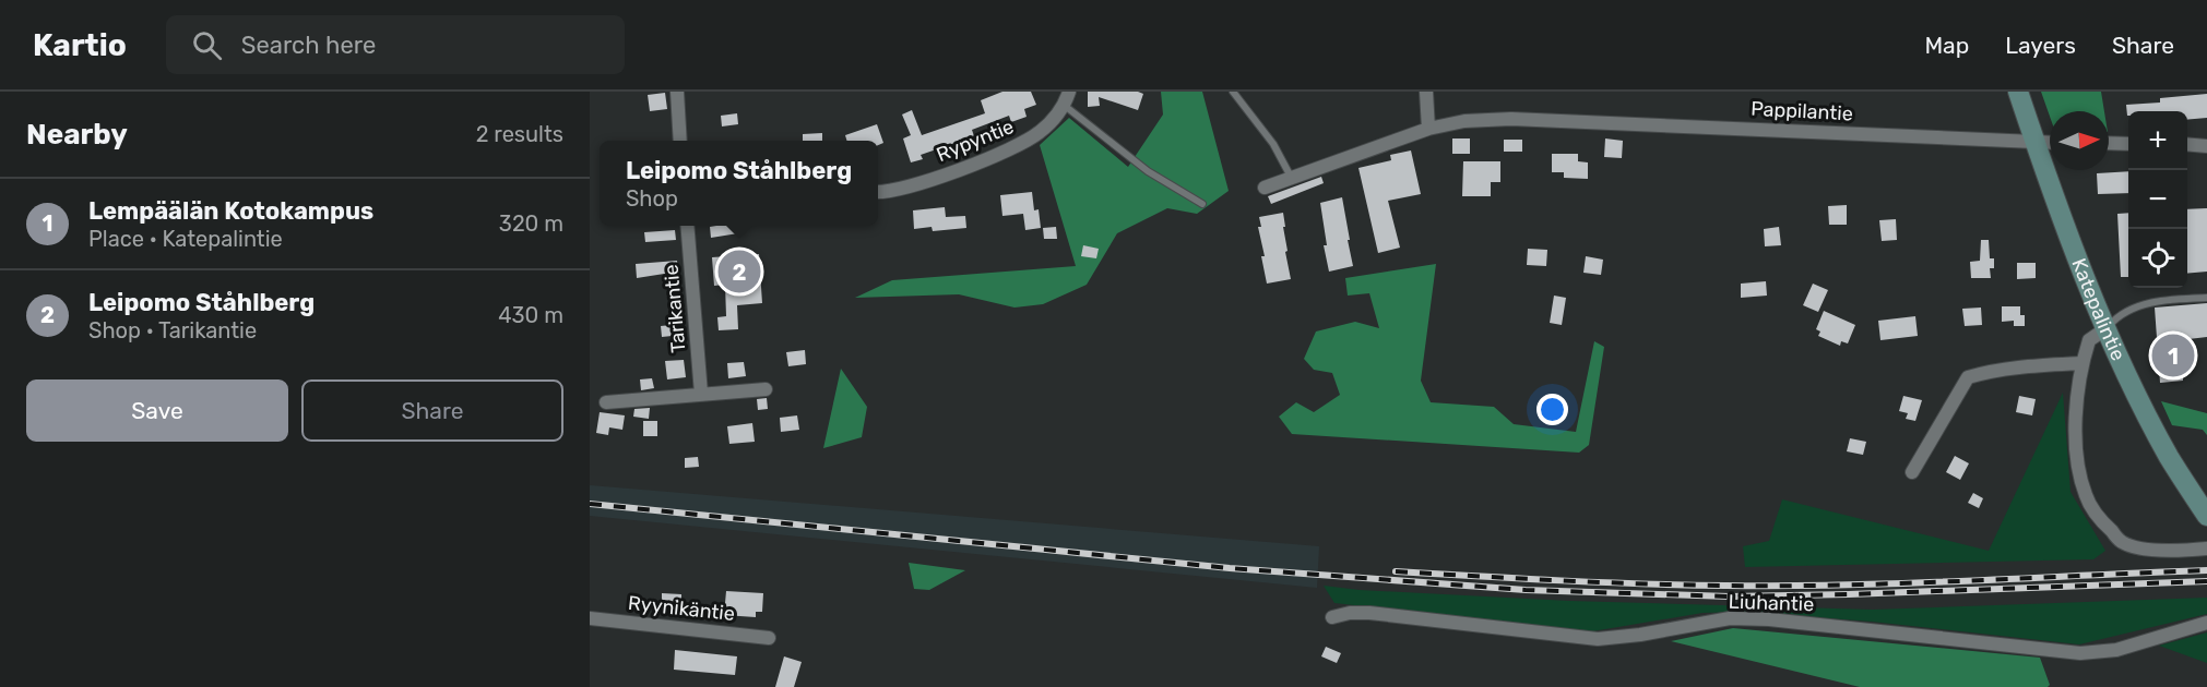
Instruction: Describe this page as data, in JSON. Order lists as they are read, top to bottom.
{
  "streets": {
    "street": [
      "Pappilantie",
      "Rypyntie",
      "Tarikantie",
      "Katepalintie",
      "Liuhantie",
      "Ryynikäntie"
    ]
  },
  "crossings": [
    ["Pappilantie", "Katepalintie"]
  ],
  "north": "right",
  "page": {
    "header": "Kartio",
    "search": "Search here",
    "nav": ["Map", "Layers", "Share"],
    "heading": ["Nearby", "2 results"],
    "map_buttons": ["+", "−"],
    "popup": ["Leipomo Ståhlberg", "Shop"],
    "list": [
      {
        "mark": "1",
        "name": "Lempäälän Kotokampus",
        "note": "Place · Katepalintie",
        "value": "320 m"
      },
      {
        "mark": "2",
        "name": "Leipomo Ståhlberg",
        "note": "Shop · Tarikantie",
        "value": "430 m"
      }
    ],
    "pins": ["2", "1"],
    "buttons": ["Save", "Share"]
  }
}
